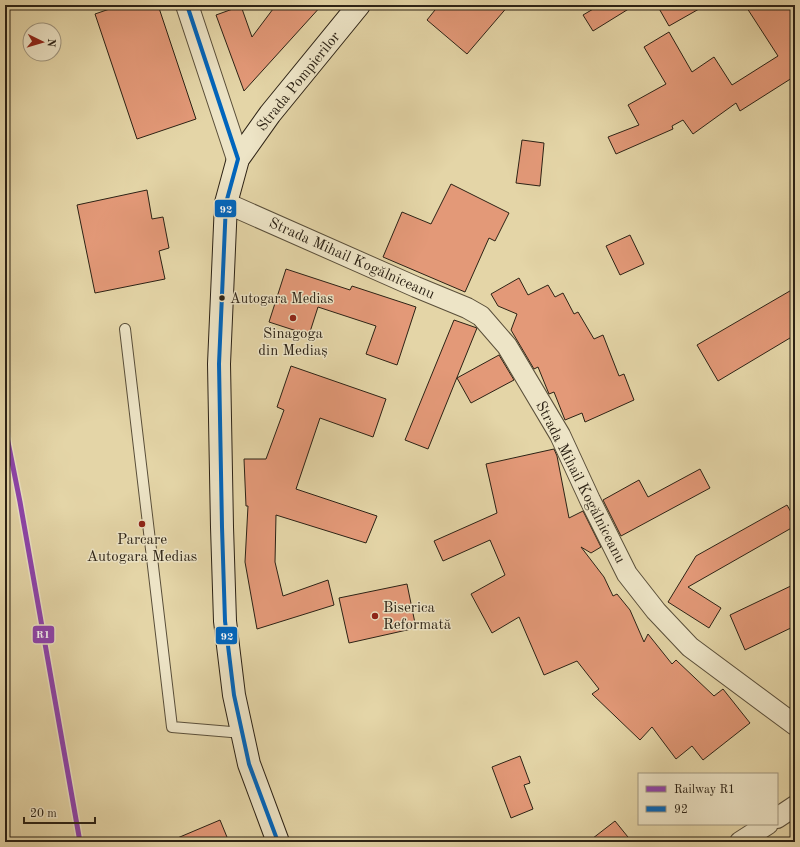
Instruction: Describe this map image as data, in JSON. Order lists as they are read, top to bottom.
{
  "streets": {
    "main road": ["Strada Pompierilor"],
    "street": ["Strada Mihail Kogălniceanu"]
  },
  "places": [
    "Autogara Medias",
    "Sinagoga din Mediaș",
    "Parcare Autogara Medias",
    "Biserica Reformată"
  ],
  "lines": ["transit line 92", "rail line R1"],
  "legend": ["Railway R1", "92"],
  "scale_bar": "20 m",
  "north": "right"
}
